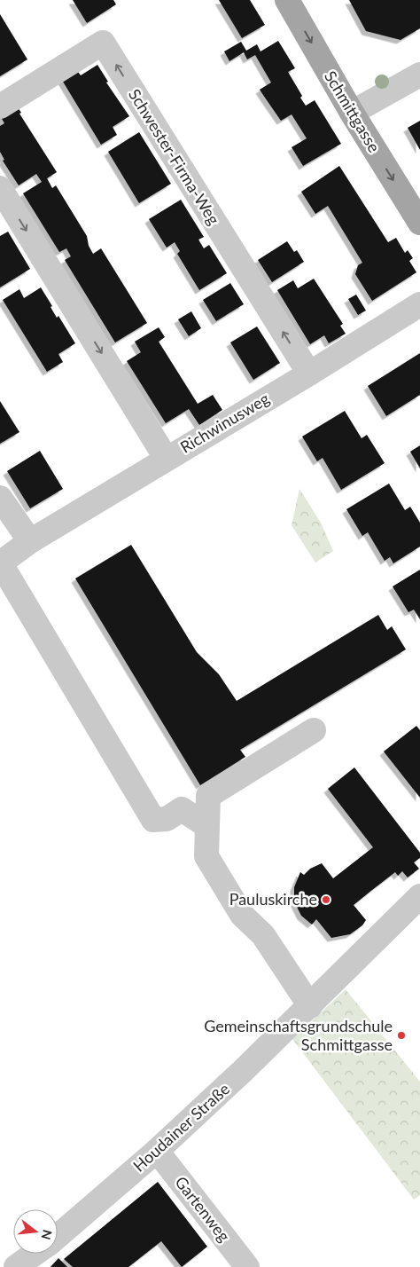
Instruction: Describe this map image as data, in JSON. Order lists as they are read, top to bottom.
{
  "streets": {
    "main road": ["Schmittgasse"],
    "street": [
      "Schwester-Firma-Weg",
      "Richwinusweg",
      "Houdainer Straße",
      "Gartenweg"
    ]
  },
  "crossings": [
    ["Schwester-Firma-Weg", "Richwinusweg"],
    ["Houdainer Straße", "Gartenweg"]
  ],
  "one_way": ["Schmittgasse"],
  "places": ["Pauluskirche", "Gemeinschaftsgrundschule Schmittgasse"],
  "north": "right"
}
